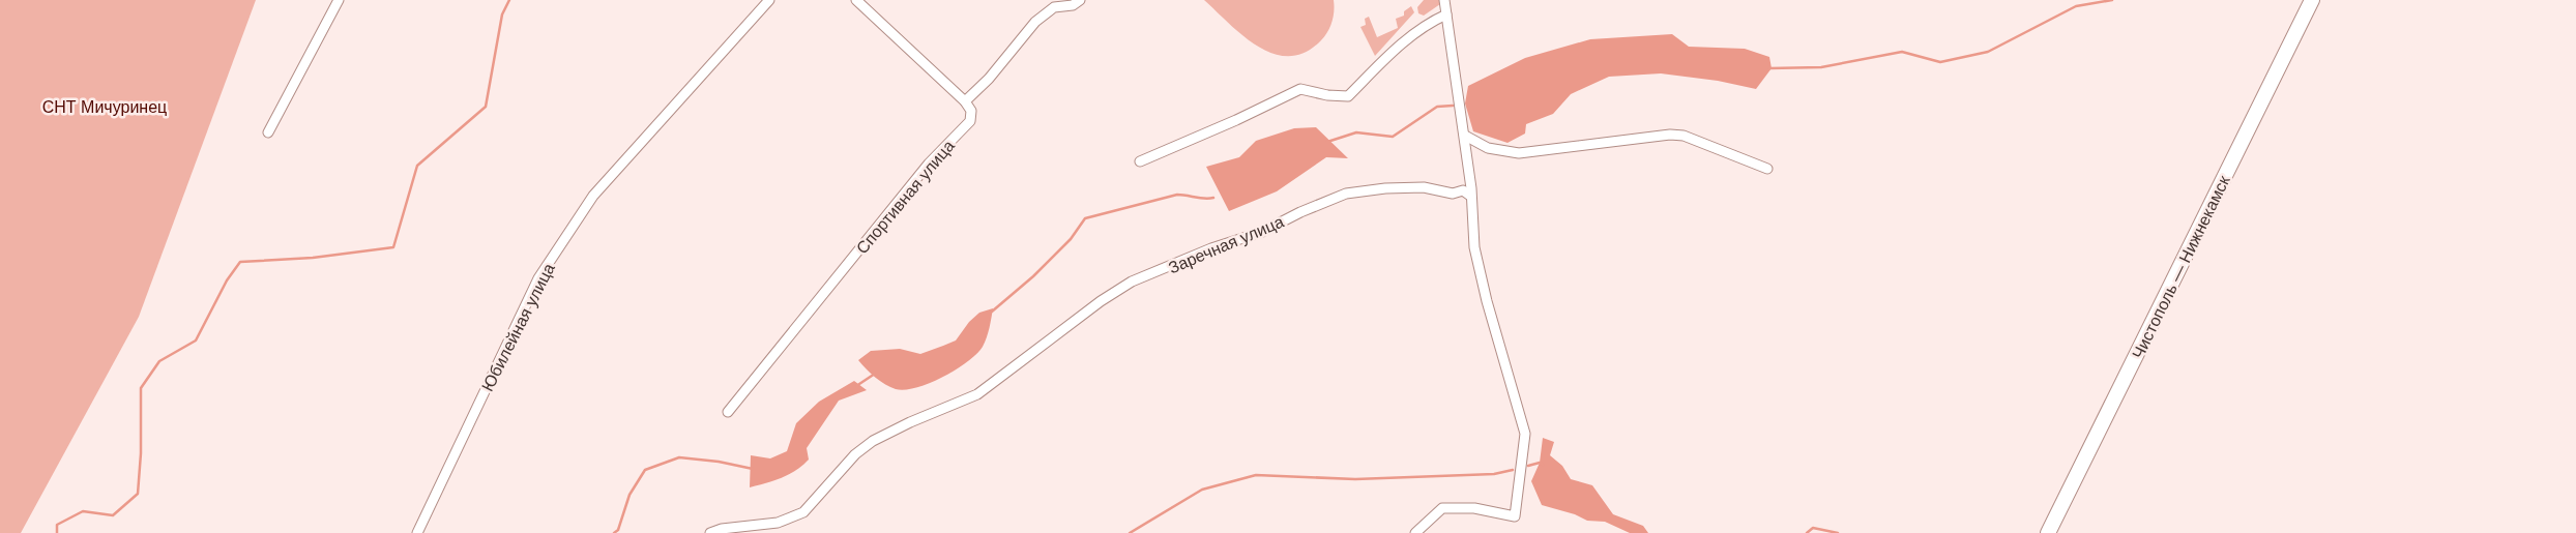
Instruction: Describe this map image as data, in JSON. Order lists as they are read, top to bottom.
{
  "streets": {
    "main road": ["Чистополь — Нижнекамск"],
    "street": ["Спортивная улица", "Заречная улица", "Юбилейная улица"]
  },
  "parks": ["СНТ Мичуринец"]
}
